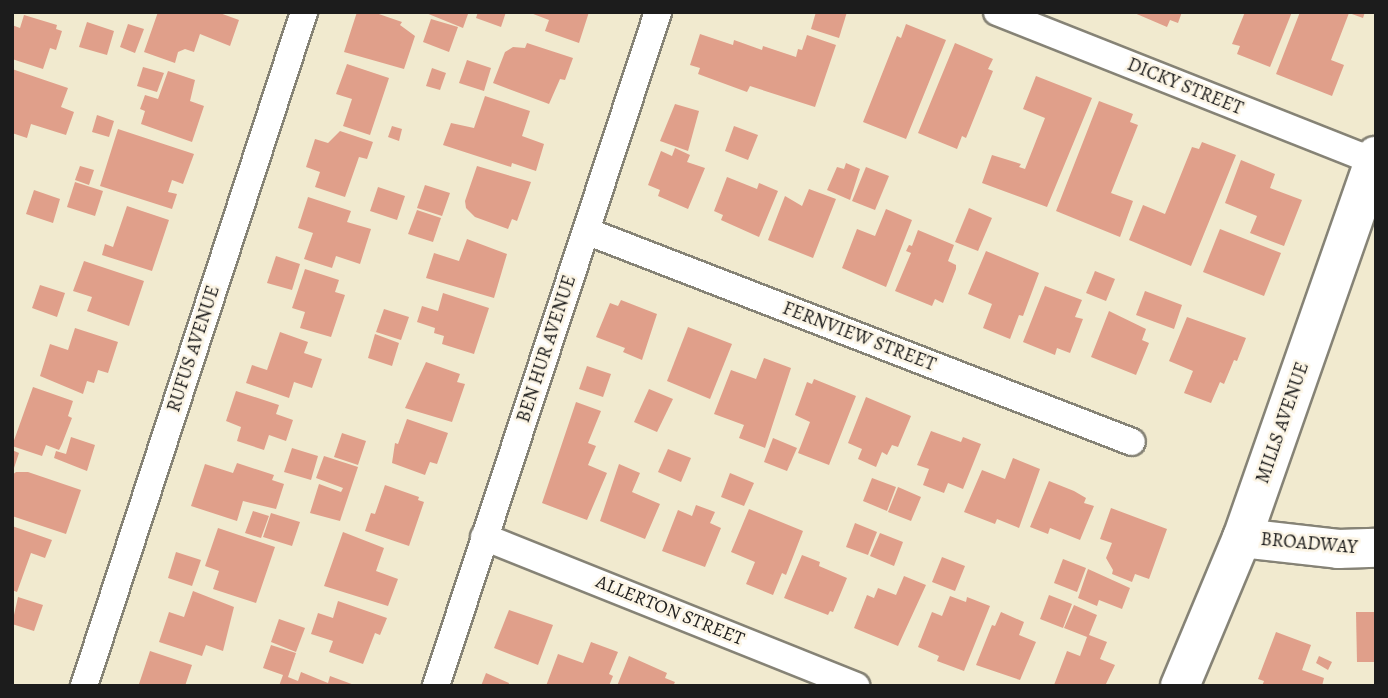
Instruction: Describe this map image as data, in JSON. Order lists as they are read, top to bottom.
{
  "streets": {
    "main road": ["MILLS AVENUE", "BROADWAY"],
    "street": [
      "DICKY STREET",
      "FERNVIEW STREET",
      "RUFUS AVENUE",
      "BEN HUR AVENUE",
      "ALLERTON STREET"
    ]
  },
  "crossings": [
    ["DICKY STREET", "MILLS AVENUE"],
    ["FERNVIEW STREET", "BEN HUR AVENUE"],
    ["BEN HUR AVENUE", "ALLERTON STREET"],
    ["MILLS AVENUE", "BROADWAY"]
  ]
}
